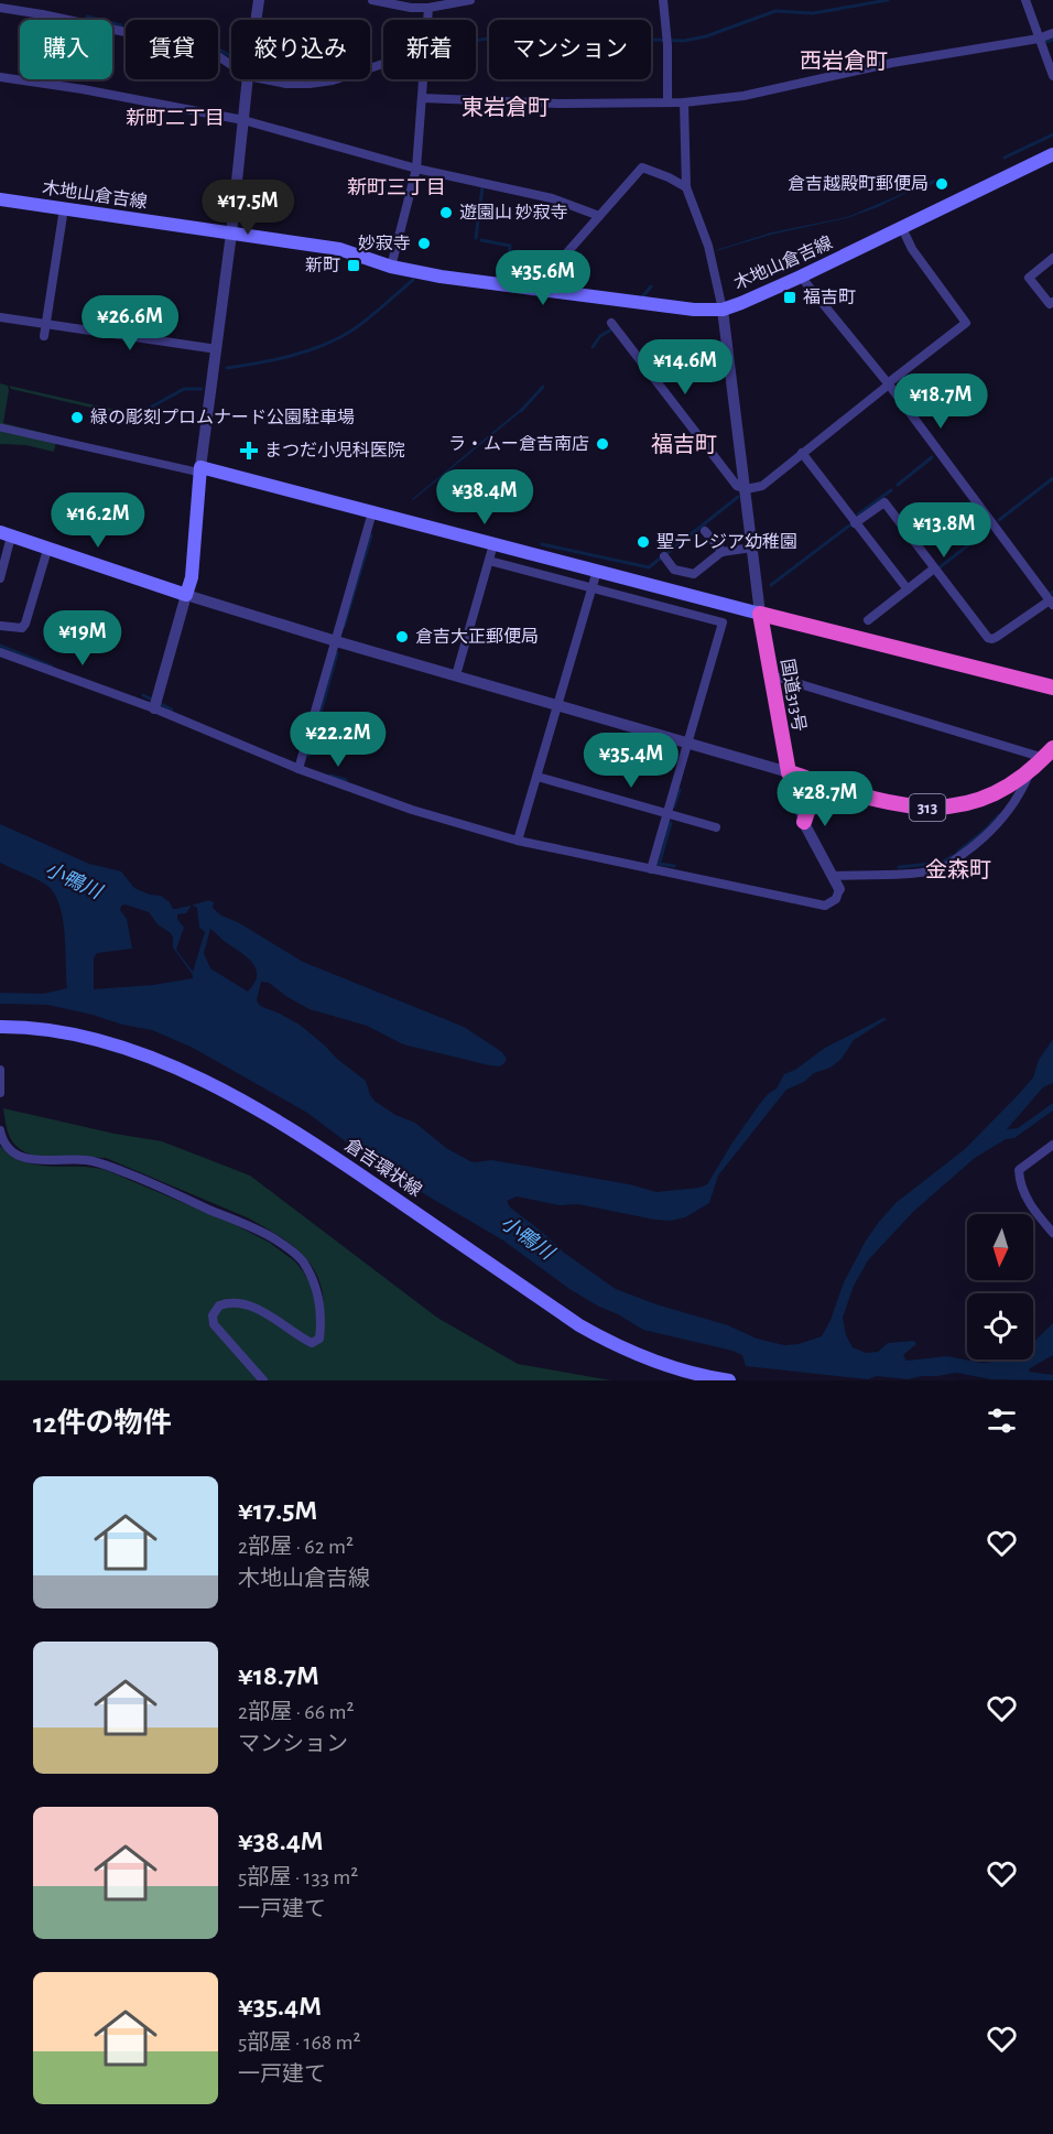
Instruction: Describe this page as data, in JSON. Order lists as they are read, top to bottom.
{
  "streets": {
    "highway": ["国道313号", "313"],
    "main road": ["木地山倉吉線", "倉吉環状線"]
  },
  "crossings": [
    ["国道313号", "313"]
  ],
  "districts": [
    "西岩倉町",
    "東岩倉町",
    "新町二丁目",
    "新町三丁目",
    "福吉町",
    "金森町"
  ],
  "water": ["小鴨川"],
  "places": {
    "other": [
      "倉吉越殿町郵便局",
      "遊園山 妙寂寺",
      "妙寂寺",
      "緑の彫刻プロムナード公園駐車場",
      "ラ・ムー倉吉南店",
      "聖テレジア幼稚園",
      "倉吉大正郵便局"
    ],
    "transit": ["新町", "福吉町"],
    "health": ["まつだ小児科医院"]
  },
  "north": "bottom",
  "page": {
    "chip": [
      "購入",
      "賃貸",
      "絞り込み",
      "新着",
      "マンション"
    ],
    "price": [
      "¥17.5M",
      "¥35.6M",
      "¥26.6M",
      "¥14.6M",
      "¥18.7M",
      "¥38.4M",
      "¥16.2M",
      "¥13.8M",
      "¥19M",
      "¥22.2M",
      "¥35.4M",
      "¥28.7M"
    ],
    "heading": "12件の物件",
    "list": [
      {
        "name": "¥17.5M",
        "note": "2部屋 · 62 m² · 木地山倉吉線"
      },
      {
        "name": "¥18.7M",
        "note": "2部屋 · 66 m² · マンション"
      },
      {
        "name": "¥38.4M",
        "note": "5部屋 · 133 m² · 一戸建て"
      },
      {
        "name": "¥35.4M",
        "note": "5部屋 · 168 m² · 一戸建て"
      }
    ]
  }
}
